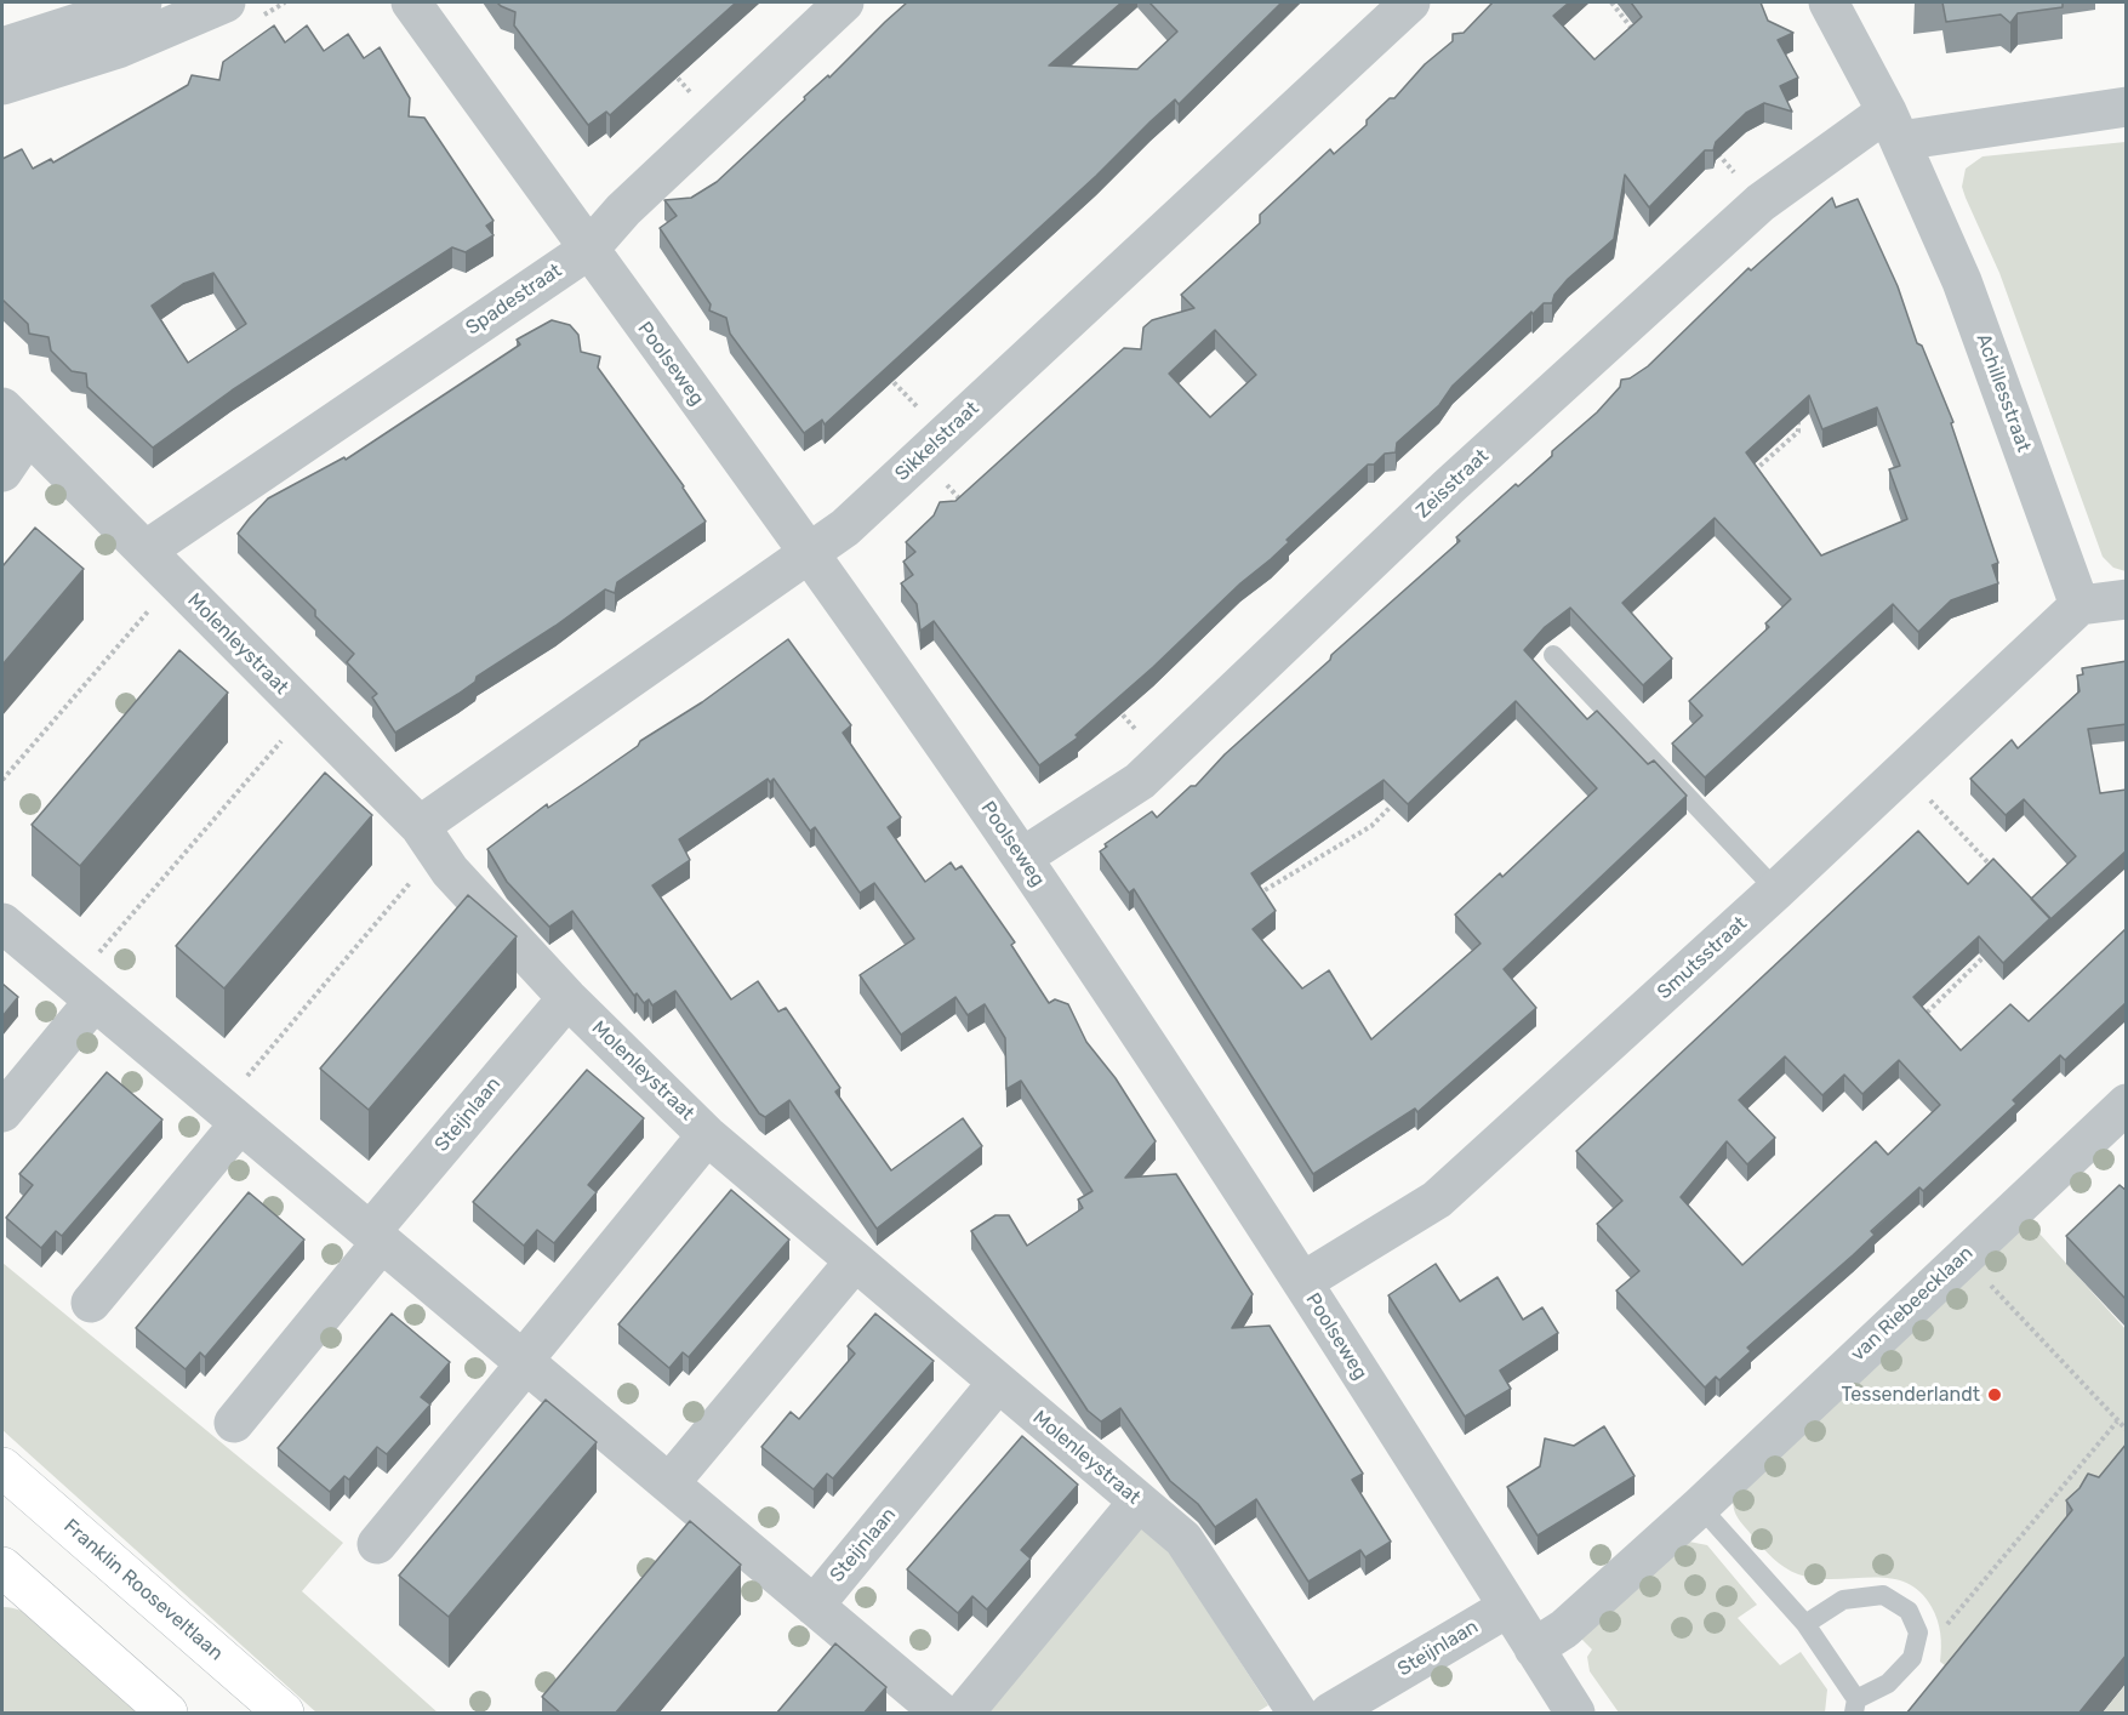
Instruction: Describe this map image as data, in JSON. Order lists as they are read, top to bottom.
{
  "streets": {
    "main road": ["Franklin Rooseveltlaan"],
    "street": [
      "Spadestraat",
      "Poolseweg",
      "Achillesstraat",
      "Sikkelstraat",
      "Zeisstraat",
      "Molenleystraat",
      "Smutsstraat",
      "Steijnlaan",
      "van Riebeecklaan"
    ]
  },
  "crossings": [
    ["Spadestraat", "Poolseweg"],
    ["Spadestraat", "Molenleystraat"],
    ["Poolseweg", "Sikkelstraat"],
    ["Poolseweg", "Zeisstraat"],
    ["Poolseweg", "Smutsstraat"],
    ["Poolseweg", "Steijnlaan"],
    ["Poolseweg", "van Riebeecklaan"],
    ["Achillesstraat", "Zeisstraat"],
    ["Achillesstraat", "Smutsstraat"],
    ["Sikkelstraat", "Molenleystraat"],
    ["Molenleystraat", "Steijnlaan"]
  ],
  "places": ["Tessenderlandt"]
}
